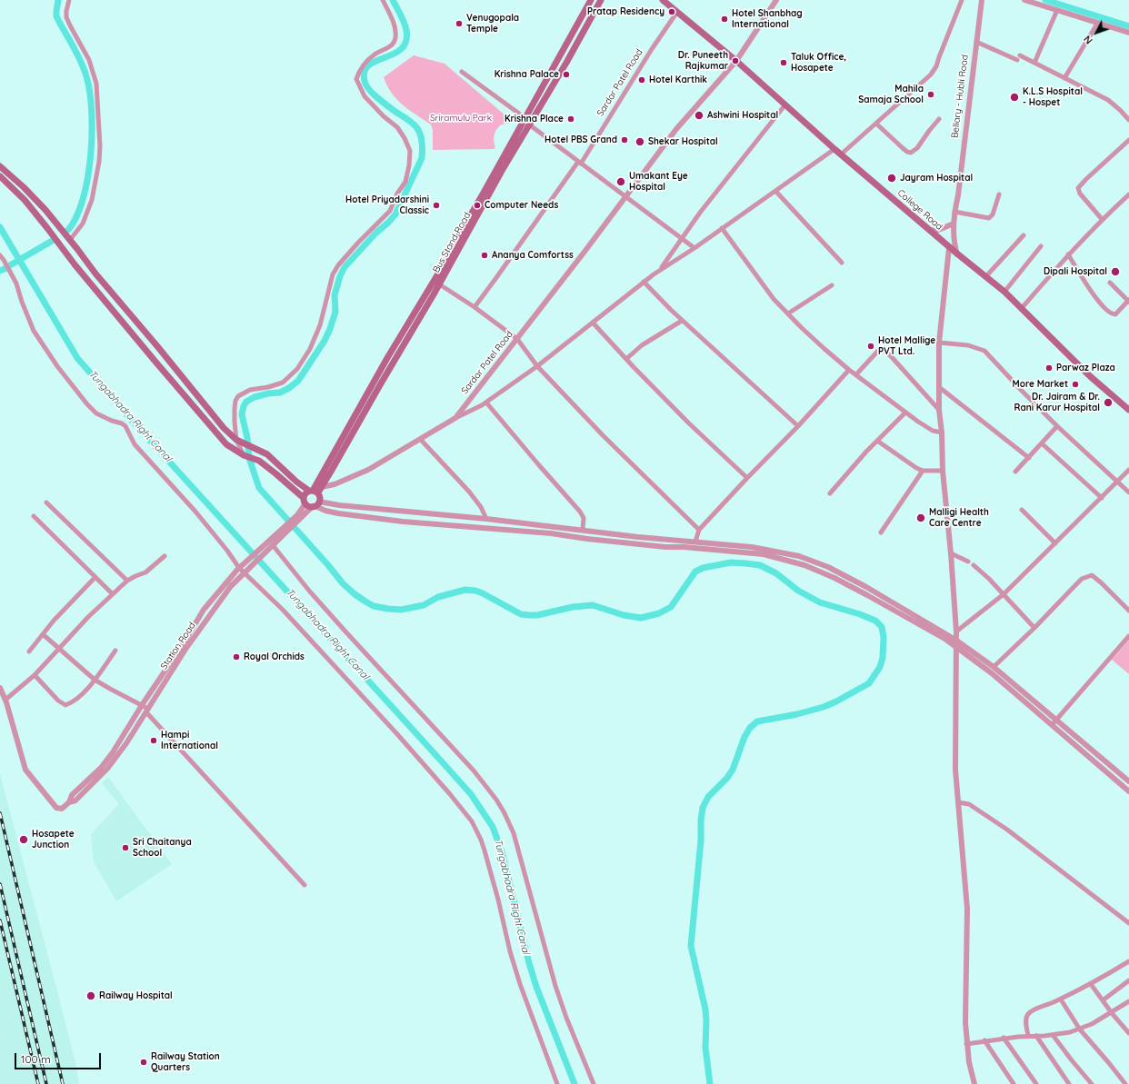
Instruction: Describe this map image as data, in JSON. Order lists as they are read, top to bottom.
{
  "streets": {
    "main road": ["College Road", "Bus Stand Road"],
    "street": ["Sardar Patel Road", "Bellary - Hubli Road", "Station Road"]
  },
  "crossings": [
    ["Sardar Patel Road", "College Road"],
    ["Sardar Patel Road", "Bus Stand Road"],
    ["Bellary - Hubli Road", "College Road"]
  ],
  "water": ["Tungabhadra Right Canal"],
  "parks": ["Sriramulu Park"],
  "places": [
    "Pratap Residency",
    "Hotel Shanbhag International",
    "Venugopala Temple",
    "Dr. Puneeth Rajkumar",
    "Taluk Office, Hosapete",
    "Krishna Palace",
    "Hotel Karthik",
    "Mahila Samaja School",
    "K.L.S Hospital - Hospet",
    "Ashwini Hospital",
    "Krishna Place",
    "Hotel PBS Grand",
    "Shekar Hospital",
    "Jayram Hospital",
    "Umakant Eye Hospital",
    "Hotel Priyadarshini Classic",
    "Computer Needs",
    "Ananya Comfortss",
    "Dipali Hospital",
    "Hotel Mallige PVT Ltd.",
    "Parwaz Plaza",
    "More Market",
    "Dr. Jairam & Dr. Rani Karur Hospital",
    "Malligi Health Care Centre",
    "Royal Orchids",
    "Hampi International",
    "Hosapete Junction",
    "Sri Chaitanya School",
    "Railway Hospital",
    "Railway Station Quarters"
  ],
  "scale_bar": "100 m",
  "north": "bottom left"
}
